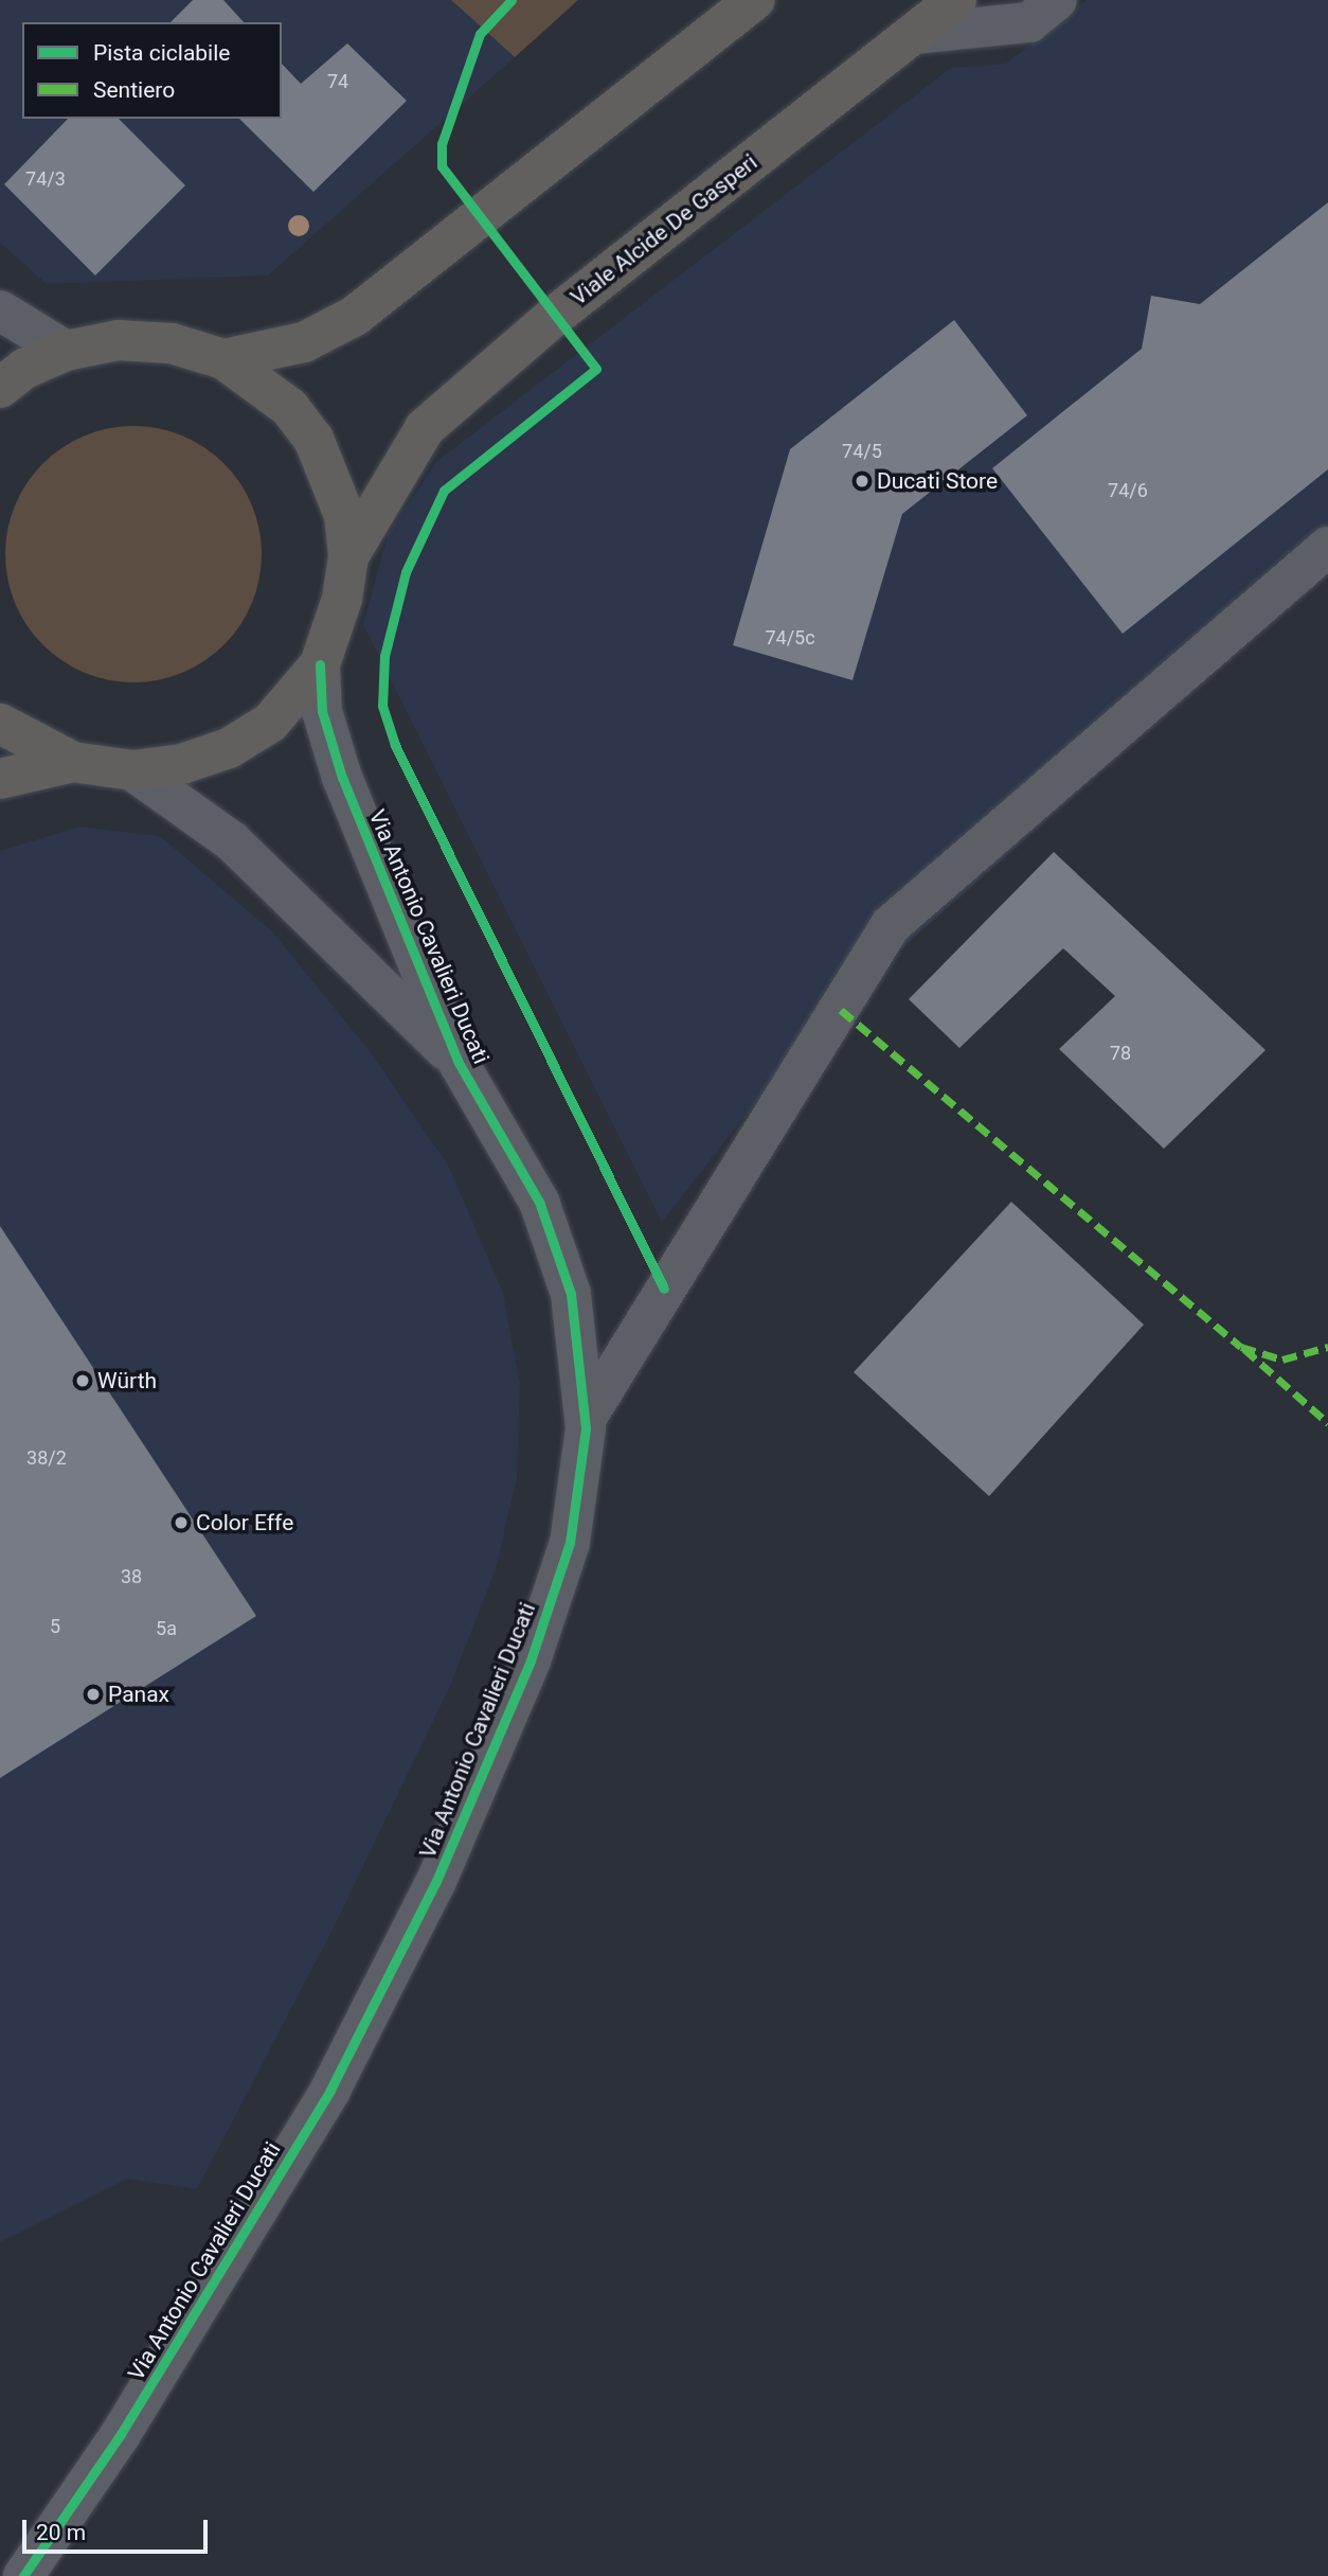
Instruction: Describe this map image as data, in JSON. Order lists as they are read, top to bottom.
{
  "streets": {
    "main road": ["Viale Alcide De Gasperi"],
    "street": ["Via Antonio Cavalieri Ducati"]
  },
  "places": [
    "Ducati Store",
    "Würth",
    "Color Effe",
    "Panax"
  ],
  "house_numbers": [
    "74",
    "74/3",
    "74/5",
    "74/6",
    "74/5c",
    "78",
    "38/2",
    "38",
    "5",
    "5a"
  ],
  "legend": ["Pista ciclabile", "Sentiero"],
  "scale_bar": "20 m"
}
